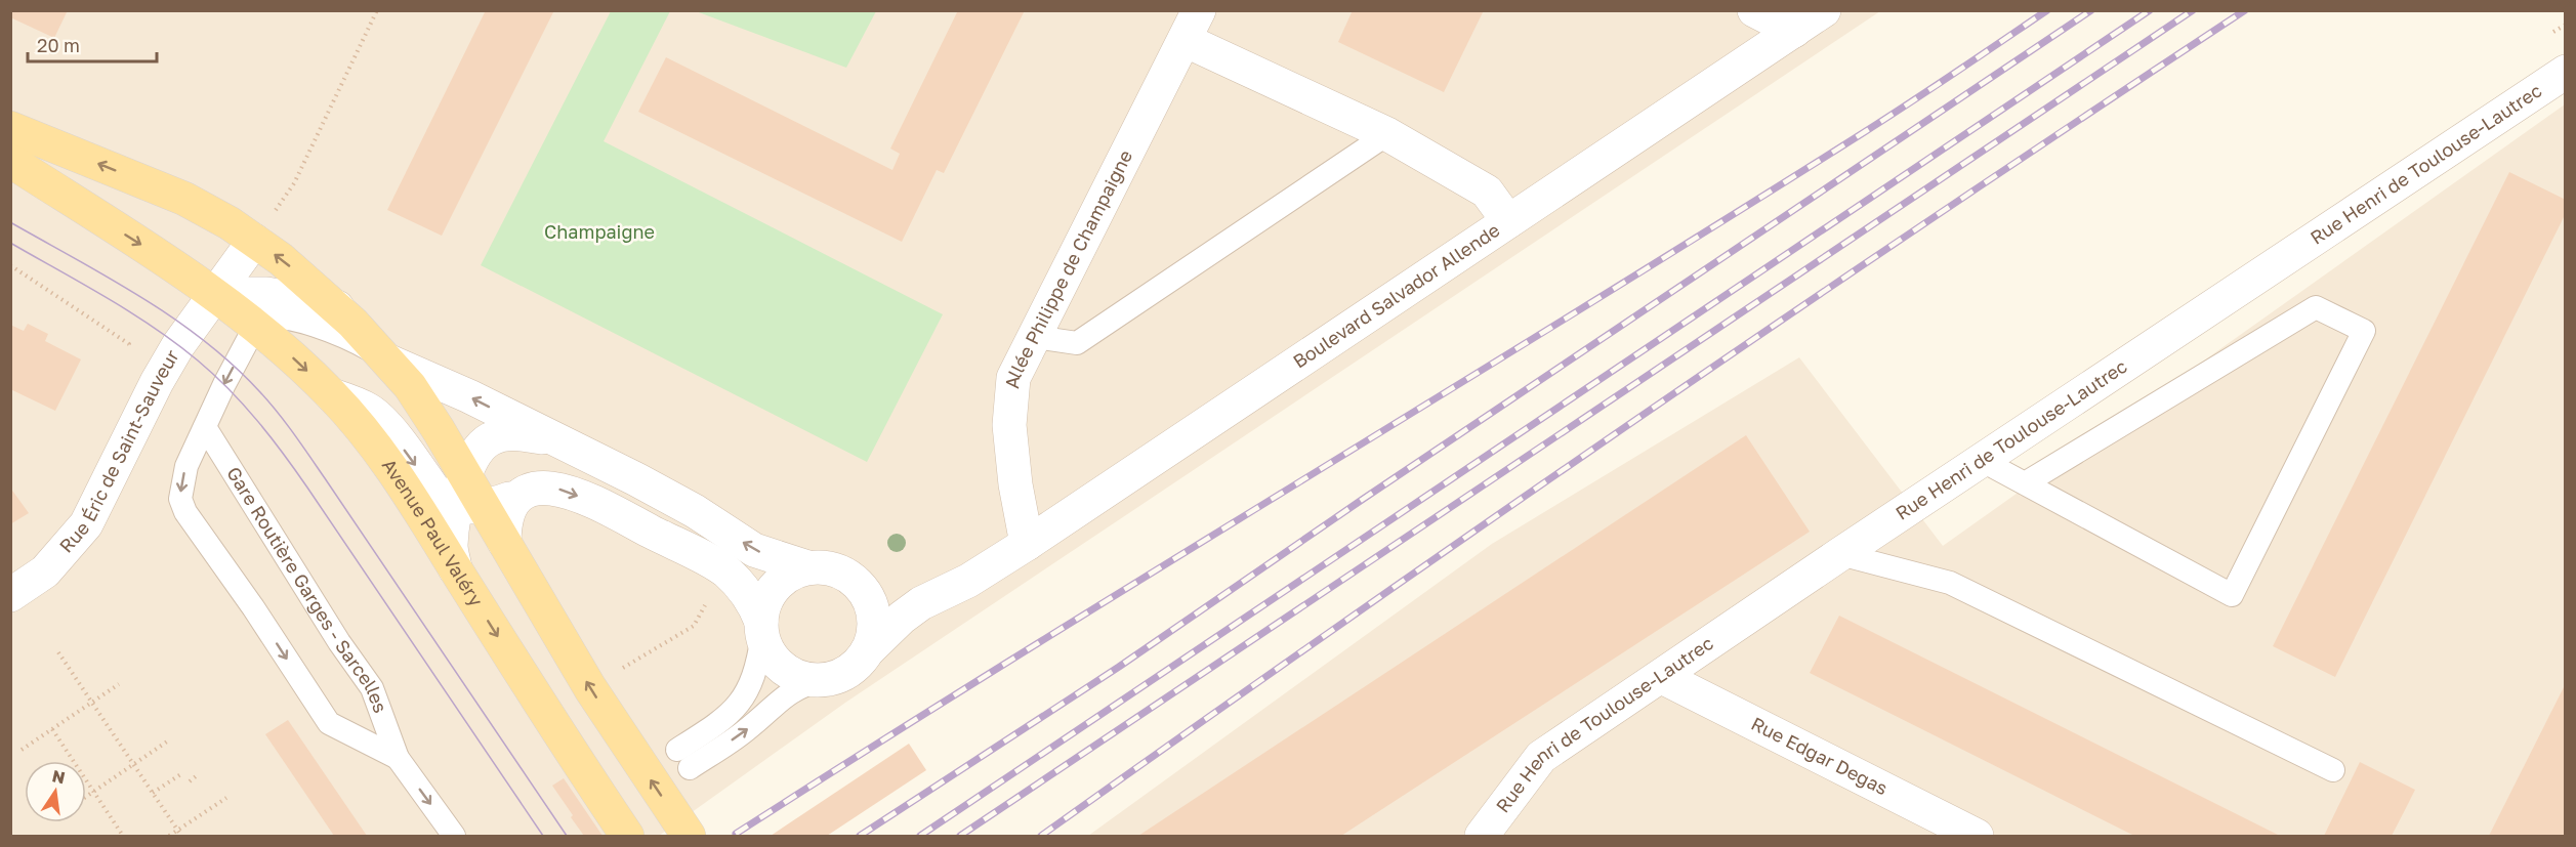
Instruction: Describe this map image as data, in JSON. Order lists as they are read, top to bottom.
{
  "streets": {
    "main road": ["Avenue Paul Valéry"],
    "street": [
      "Rue Henri de Toulouse-Lautrec",
      "Allée Philippe de Champaigne",
      "Boulevard Salvador Allende",
      "Rue Éric de Saint-Sauveur",
      "Rue Edgar Degas"
    ],
    "lane": ["Gare Routière Garges - Sarcelles"]
  },
  "crossings": [
    ["Rue Henri de Toulouse-Lautrec", "Rue Edgar Degas"],
    ["Allée Philippe de Champaigne", "Boulevard Salvador Allende"],
    ["Rue Éric de Saint-Sauveur", "Avenue Paul Valéry"],
    ["Avenue Paul Valéry", "Gare Routière Garges - Sarcelles"]
  ],
  "parks": ["Champaigne"],
  "scale_bar": "20 m",
  "north": "top"
}
